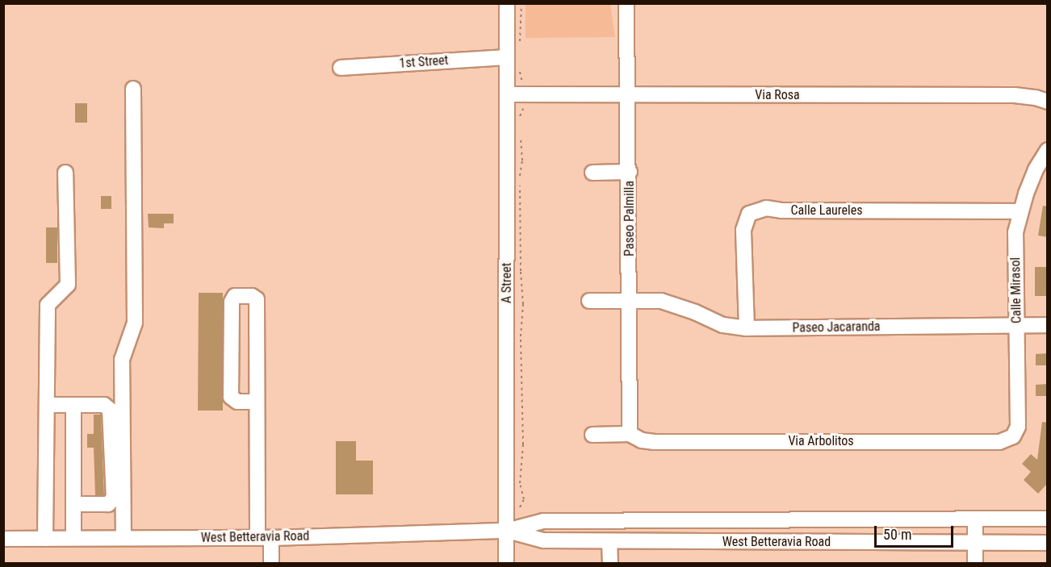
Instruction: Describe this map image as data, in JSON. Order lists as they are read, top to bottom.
{
  "streets": {
    "street": [
      "1st Street",
      "Via Rosa",
      "Calle Laureles",
      "Paseo Palmilla",
      "A Street",
      "Calle Mirasol",
      "Paseo Jacaranda",
      "Via Arbolitos",
      "West Betteravia Road"
    ]
  },
  "crossings": [
    ["1st Street", "A Street"],
    ["Via Rosa", "Paseo Palmilla"],
    ["Via Rosa", "A Street"],
    ["Calle Laureles", "Calle Mirasol"],
    ["Calle Laureles", "Paseo Jacaranda"],
    ["Paseo Palmilla", "Paseo Jacaranda"],
    ["Paseo Palmilla", "Via Arbolitos"],
    ["A Street", "West Betteravia Road"],
    ["Calle Mirasol", "Paseo Jacaranda"],
    ["Calle Mirasol", "Via Arbolitos"]
  ],
  "scale_bar": "50 m"
}
